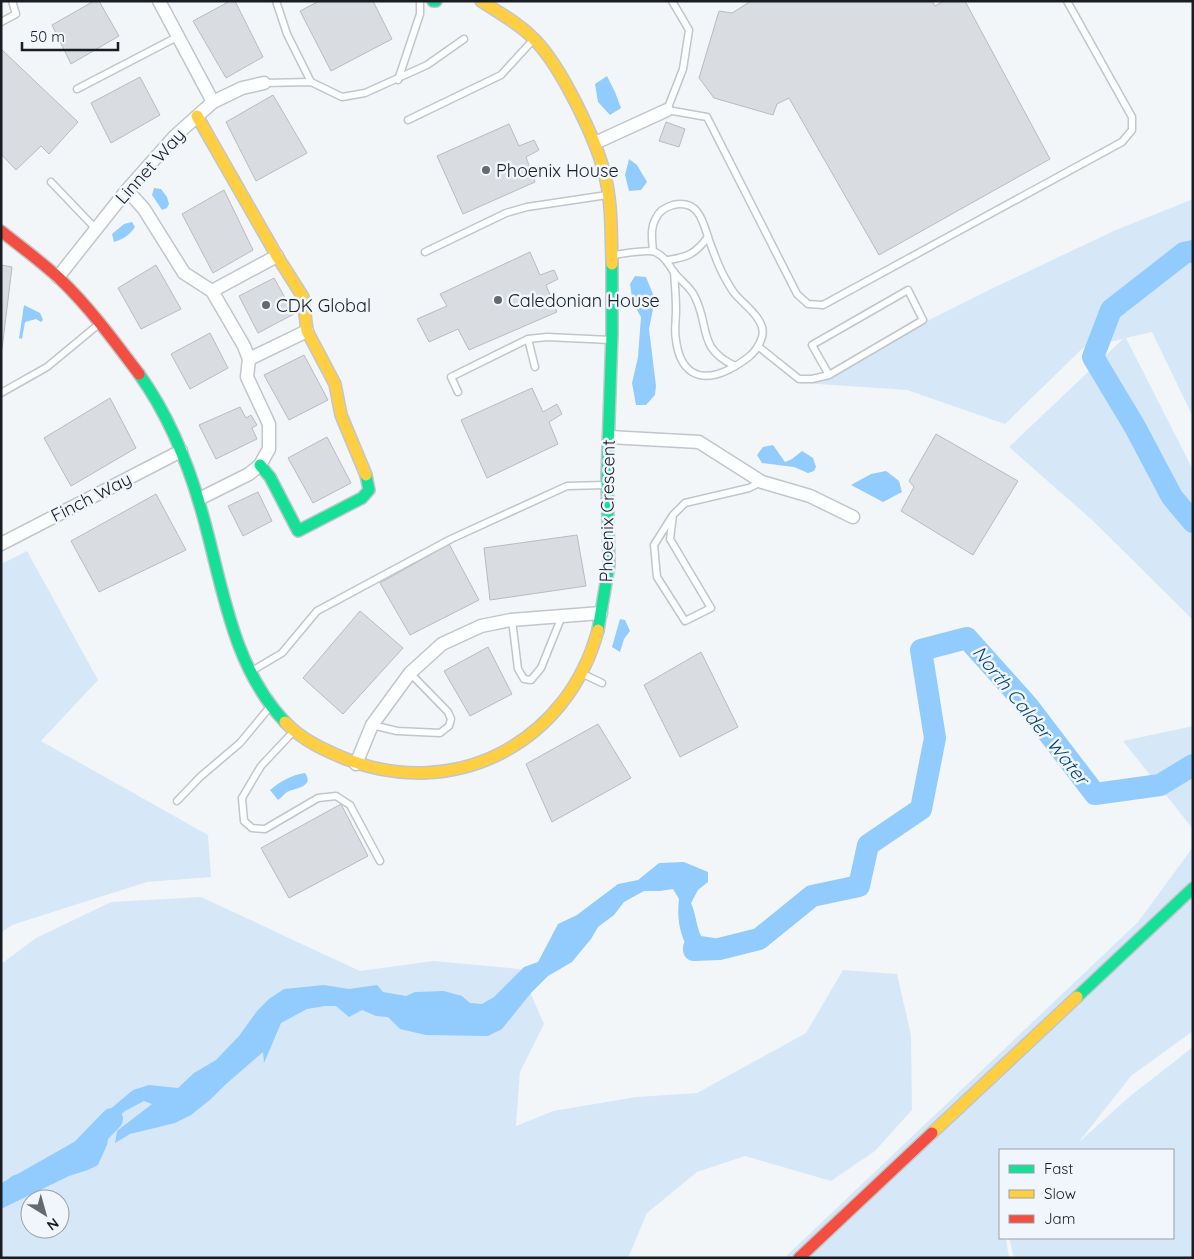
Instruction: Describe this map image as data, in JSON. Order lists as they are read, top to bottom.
{
  "streets": {
    "street": ["Linnet Way", "Finch Way", "Phoenix Crescent"]
  },
  "crossings": [
    ["Linnet Way", "Phoenix Crescent"],
    ["Finch Way", "Phoenix Crescent"]
  ],
  "water": ["North Calder Water"],
  "places": ["Phoenix House", "Caledonian House", "CDK Global"],
  "legend": ["Fast", "Slow", "Jam"],
  "scale_bar": "50 m",
  "north": "bottom right"
}
